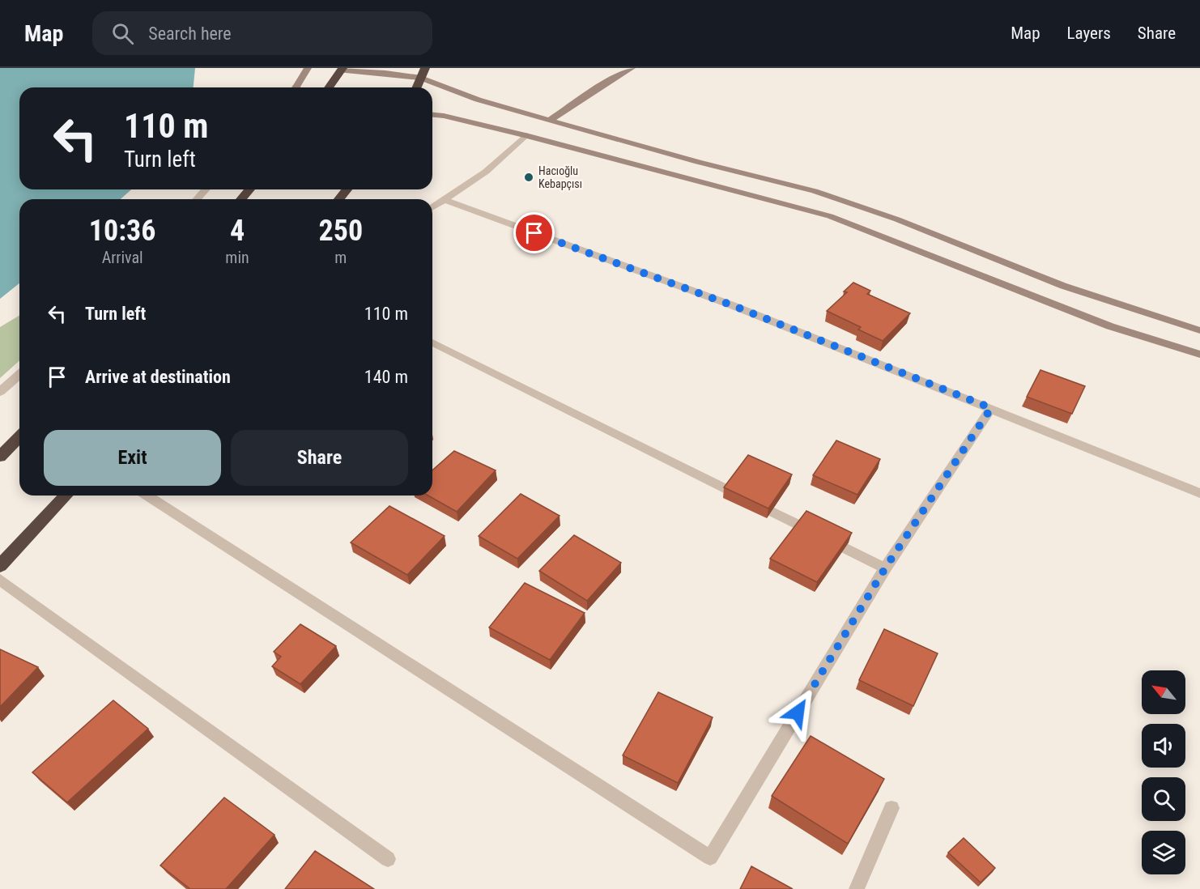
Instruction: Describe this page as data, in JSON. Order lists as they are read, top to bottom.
{
  "places": ["Hacıoğlu Kebapçısı"],
  "north": "top left",
  "page": {
    "header": "Map",
    "search": "Search here",
    "nav": ["Map", "Layers", "Share"],
    "turn": ["110 m", "Turn left"],
    "eta": [
      "10:36",
      "Arrival",
      "4",
      "min",
      "250",
      "m"
    ],
    "list": [
      {
        "name": "Turn left",
        "value": "110 m"
      },
      {
        "name": "Arrive at destination",
        "value": "140 m"
      }
    ],
    "buttons": ["Exit", "Share"]
  }
}
